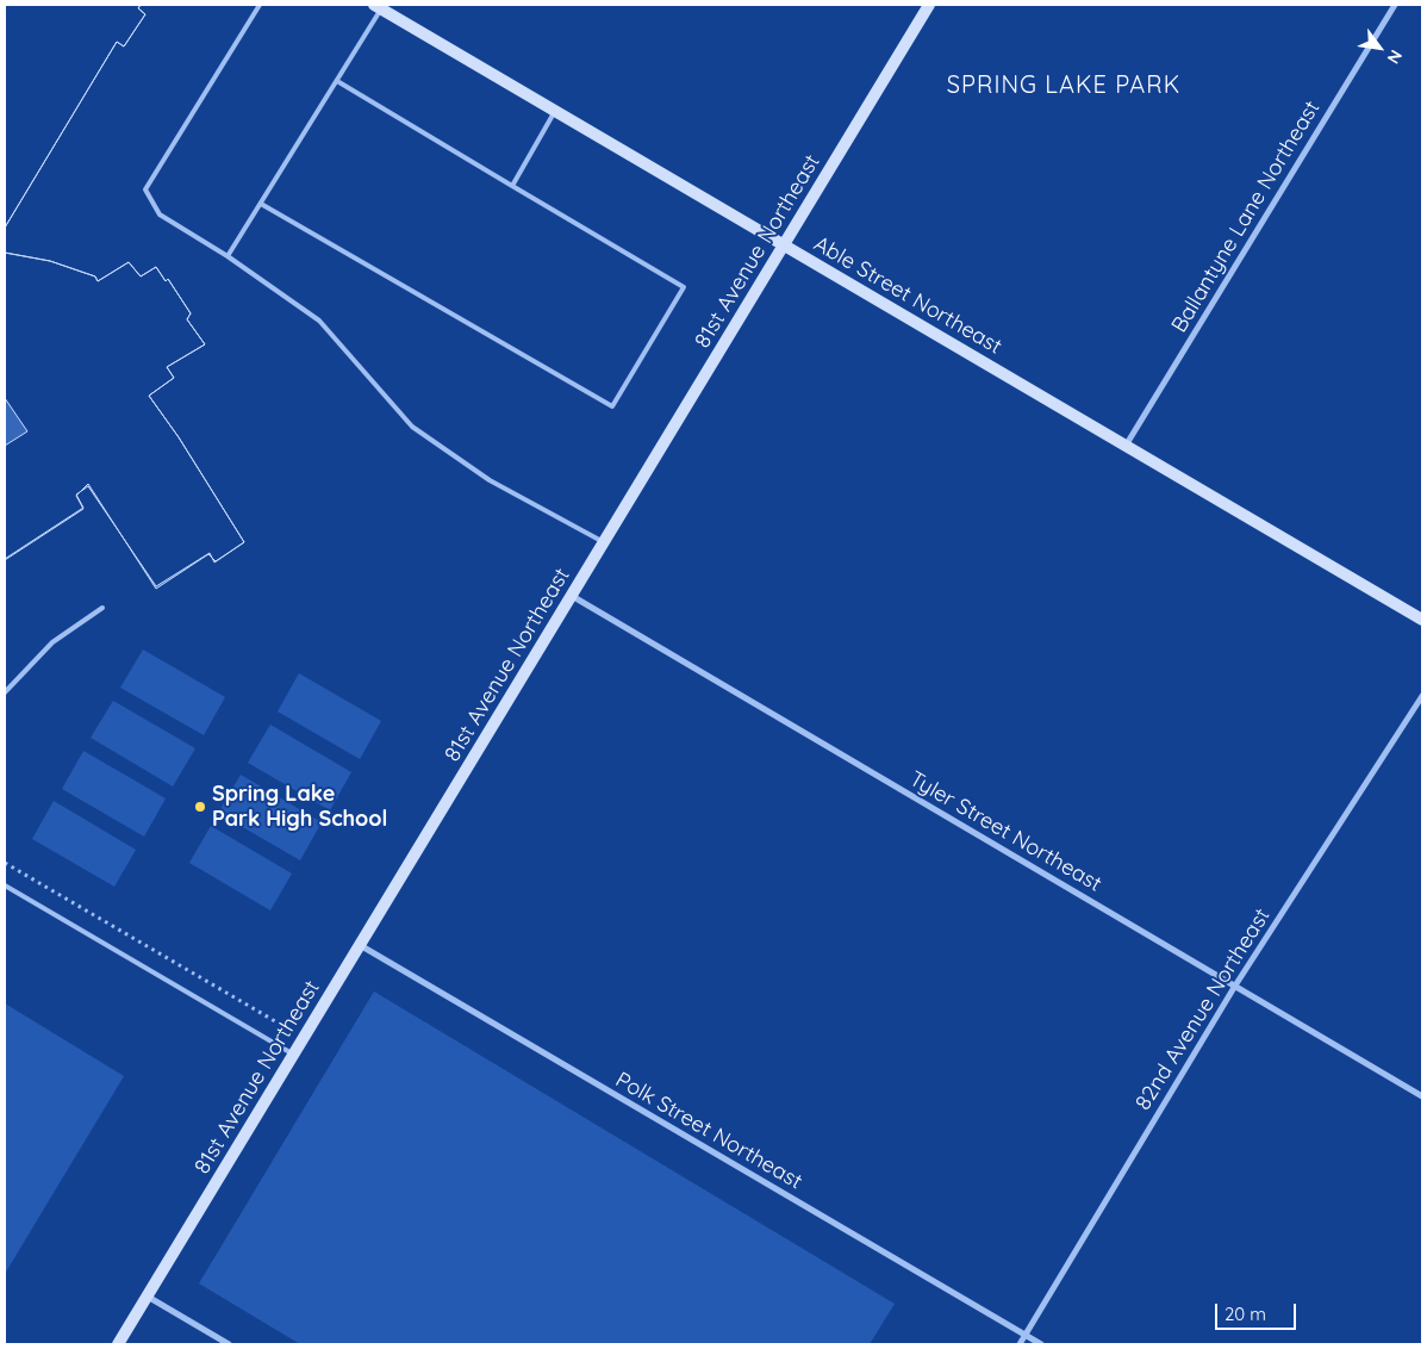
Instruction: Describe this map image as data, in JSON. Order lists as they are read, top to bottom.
{
  "streets": {
    "street": [
      "Ballantyne Lane Northeast",
      "81st Avenue Northeast",
      "Able Street Northeast",
      "Tyler Street Northeast",
      "82nd Avenue Northeast",
      "Polk Street Northeast"
    ]
  },
  "crossings": [
    ["Ballantyne Lane Northeast", "Able Street Northeast"],
    ["81st Avenue Northeast", "Able Street Northeast"],
    ["81st Avenue Northeast", "Tyler Street Northeast"],
    ["81st Avenue Northeast", "Polk Street Northeast"],
    ["Tyler Street Northeast", "82nd Avenue Northeast"],
    ["82nd Avenue Northeast", "Polk Street Northeast"]
  ],
  "districts": ["SPRING LAKE PARK"],
  "places": ["Spring Lake Park High School"],
  "scale_bar": "20 m",
  "north": "bottom right"
}
